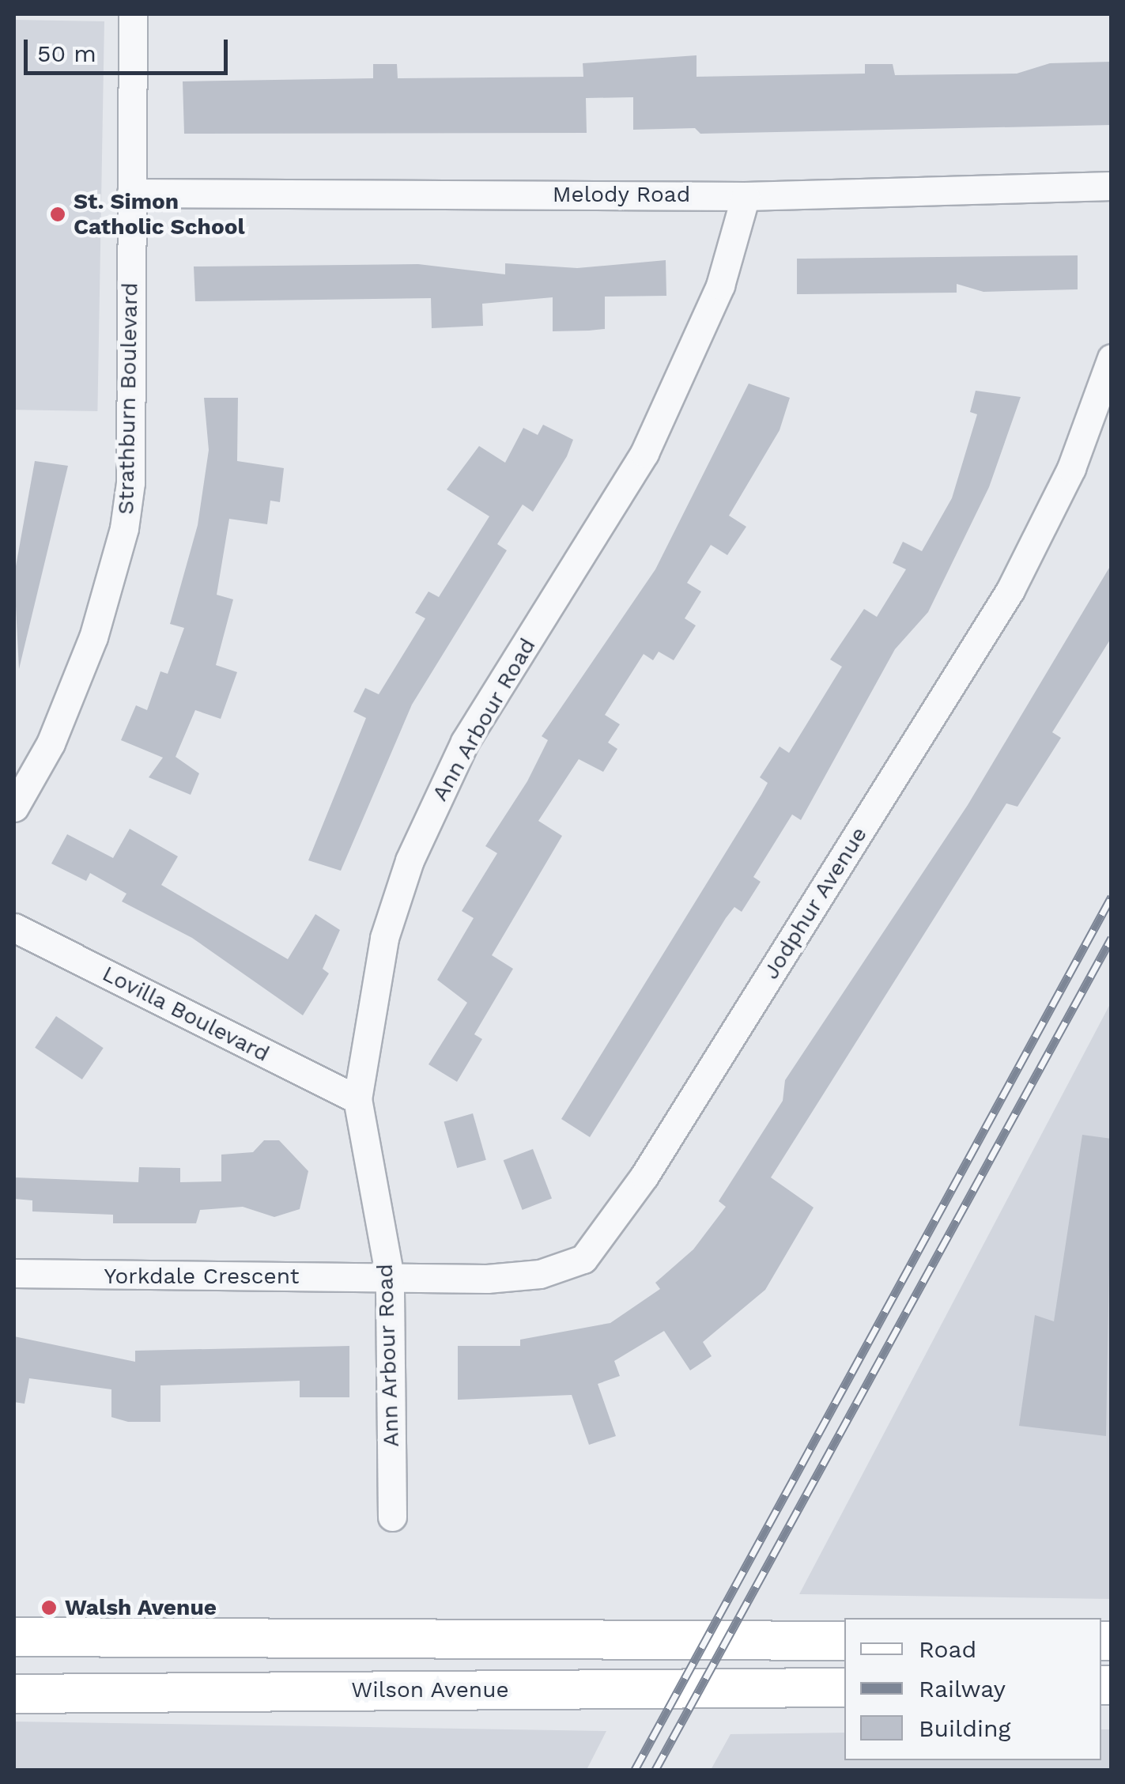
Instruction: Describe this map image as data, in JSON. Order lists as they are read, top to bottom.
{
  "streets": {
    "main road": ["Wilson Avenue"],
    "street": [
      "Melody Road",
      "Strathburn Boulevard",
      "Ann Arbour Road",
      "Jodphur Avenue",
      "Lovilla Boulevard",
      "Yorkdale Crescent"
    ]
  },
  "crossings": [
    ["Melody Road", "Strathburn Boulevard"],
    ["Melody Road", "Ann Arbour Road"],
    ["Ann Arbour Road", "Jodphur Avenue"],
    ["Ann Arbour Road", "Lovilla Boulevard"],
    ["Ann Arbour Road", "Yorkdale Crescent"],
    ["Jodphur Avenue", "Yorkdale Crescent"]
  ],
  "places": ["St. Simon Catholic School", "Walsh Avenue"],
  "legend": ["Road", "Railway", "Building"],
  "scale_bar": "50 m"
}
